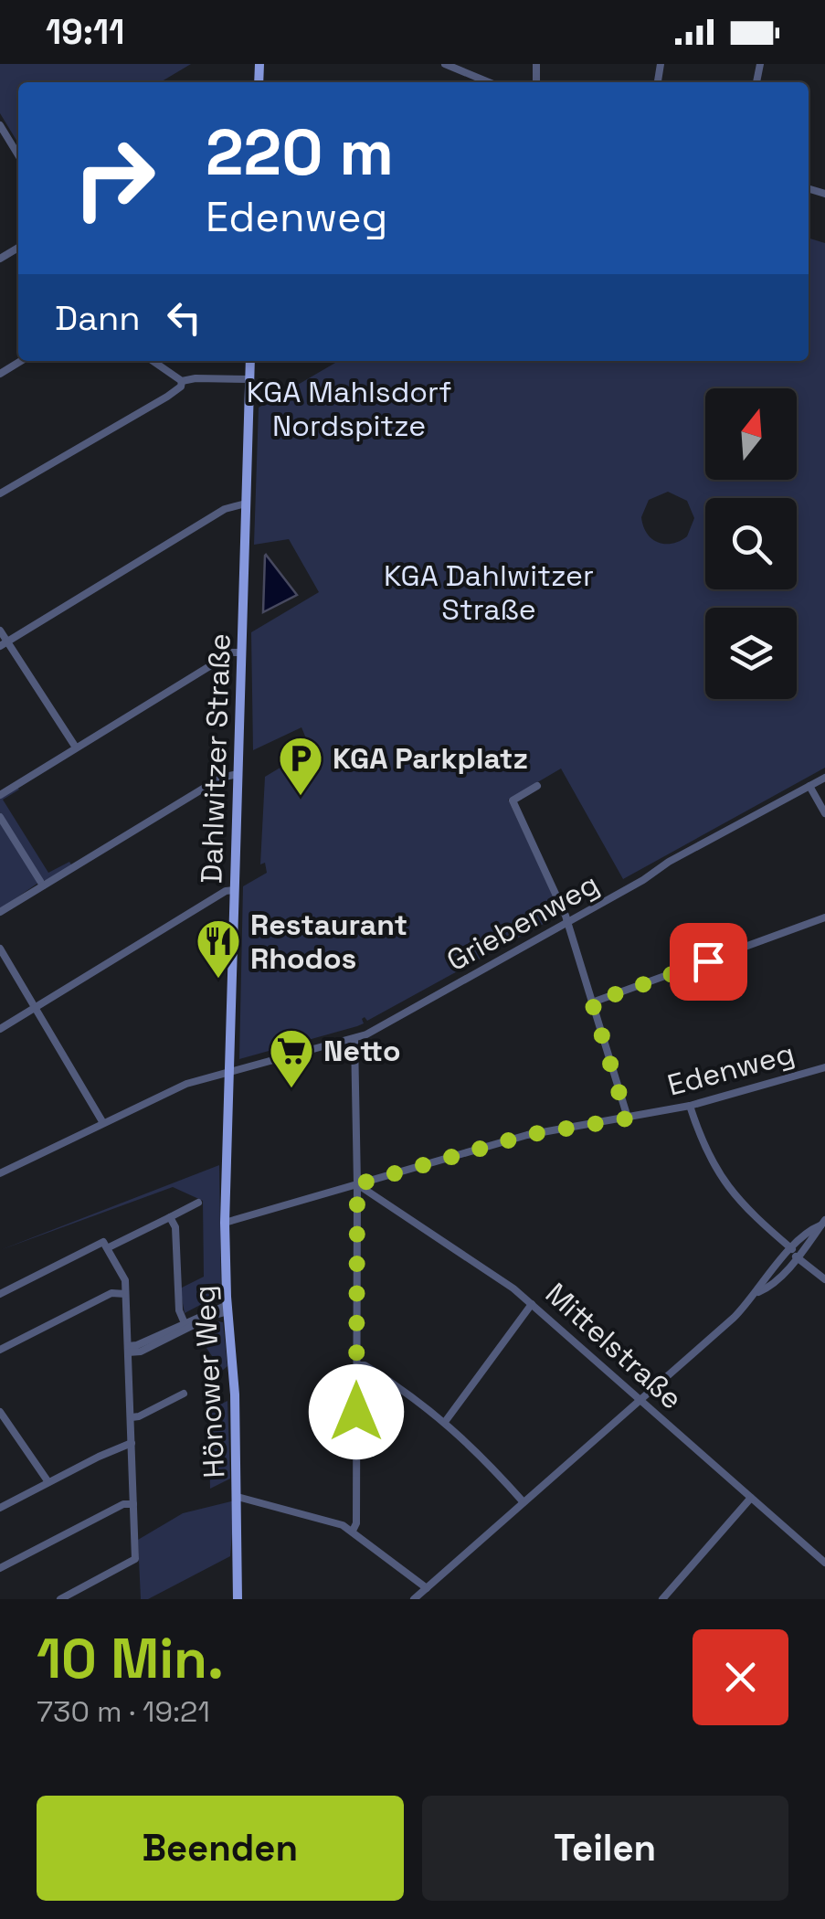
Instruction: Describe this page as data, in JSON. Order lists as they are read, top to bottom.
{
  "streets": {
    "main road": ["Dahlwitzer Straße", "Hönower Weg"],
    "street": ["Griebenweg", "Edenweg", "Mittelstraße"]
  },
  "crossings": [
    ["Dahlwitzer Straße", "Griebenweg"],
    ["Dahlwitzer Straße", "Hönower Weg"],
    ["Edenweg", "Mittelstraße"],
    ["Edenweg", "Hönower Weg"]
  ],
  "parks": ["KGA Mahlsdorf Nordspitze", "KGA Dahlwitzer Straße"],
  "places": {
    "parking": ["KGA Parkplatz"],
    "restaurant": ["Restaurant Rhodos"],
    "supermarket": ["Netto"]
  },
  "north": "top",
  "page": {
    "status": "19:11",
    "turn": ["220 m", "Edenweg"],
    "then": "Dann",
    "heading": ["10 Min.", "730 m · 19:21"],
    "buttons": ["Beenden", "Teilen"]
  }
}
